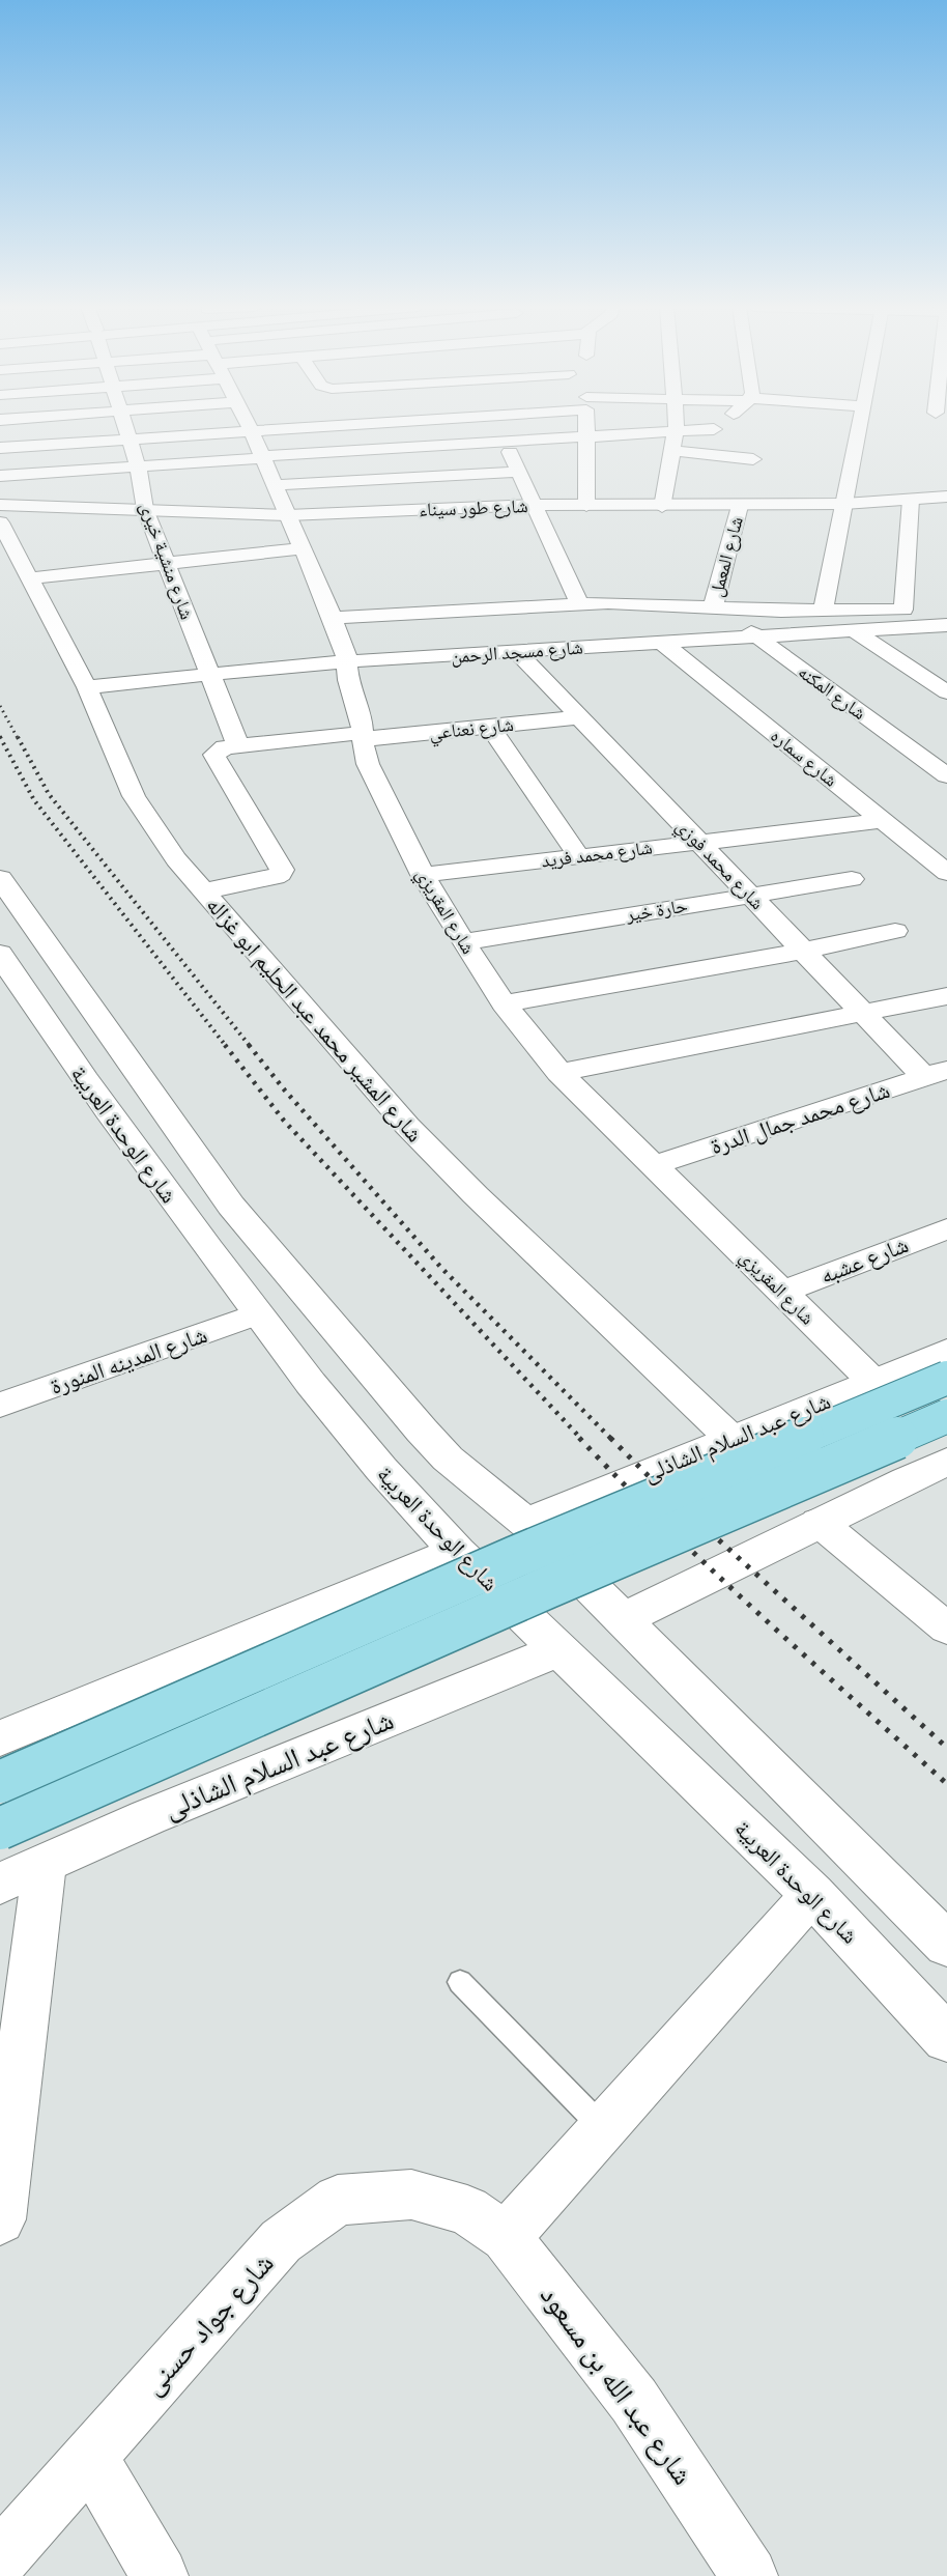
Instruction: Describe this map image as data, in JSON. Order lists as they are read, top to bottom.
{
  "streets": {
    "street": [
      "شارع طور سيناء",
      "شارع المعمل",
      "شارع منشية خيرى",
      "شارع مسجد الرحمن",
      "شارع المكنه",
      "شارع نعناعي",
      "شارع سماره",
      "شارع محمد فريد",
      "شارع محمد فوزي",
      "حارة خير",
      "شارع المقريزي",
      "شارع المشير محمد عبد الحليم ابو غزاله",
      "شارع محمد جمال الدرة",
      "شارع الوحدة العربية",
      "شارع عشبه",
      "شارع المدينه المنورة",
      "شارع عبد السلام الشاذلى",
      "شارع جواد حسنى",
      "شارع عبد الله بن مسعود"
    ]
  },
  "crossings": [
    ["شارع طور سيناء", "شارع المعمل"],
    ["شارع طور سيناء", "شارع منشية خيرى"],
    ["شارع طور سيناء", "شارع المقريزي"],
    ["شارع المعمل", "شارع مسجد الرحمن"],
    ["شارع المعمل", "شارع المكنه"],
    ["شارع منشية خيرى", "شارع مسجد الرحمن"],
    ["شارع منشية خيرى", "شارع نعناعي"],
    ["شارع مسجد الرحمن", "شارع المكنه"],
    ["شارع مسجد الرحمن", "شارع سماره"],
    ["شارع مسجد الرحمن", "شارع محمد فوزي"],
    ["شارع مسجد الرحمن", "شارع المقريزي"],
    ["شارع مسجد الرحمن", "شارع المشير محمد عبد الحليم ابو غزاله"],
    ["شارع نعناعي", "شارع محمد فوزي"],
    ["شارع نعناعي", "شارع المقريزي"],
    ["شارع سماره", "شارع محمد فريد"],
    ["شارع محمد فريد", "شارع محمد فوزي"],
    ["شارع محمد فريد", "شارع المقريزي"],
    ["شارع محمد فوزي", "حارة خير"],
    ["شارع محمد فوزي", "شارع محمد جمال الدرة"],
    ["حارة خير", "شارع المقريزي"],
    ["شارع المقريزي", "شارع محمد جمال الدرة"],
    ["شارع المقريزي", "شارع عشبه"],
    ["شارع المقريزي", "شارع عبد السلام الشاذلى"],
    ["شارع المشير محمد عبد الحليم ابو غزاله", "شارع عبد السلام الشاذلى"],
    ["شارع الوحدة العربية", "شارع المدينه المنورة"],
    ["شارع الوحدة العربية", "شارع عبد السلام الشاذلى"],
    ["شارع جواد حسنى", "شارع عبد الله بن مسعود"]
  ]
}
